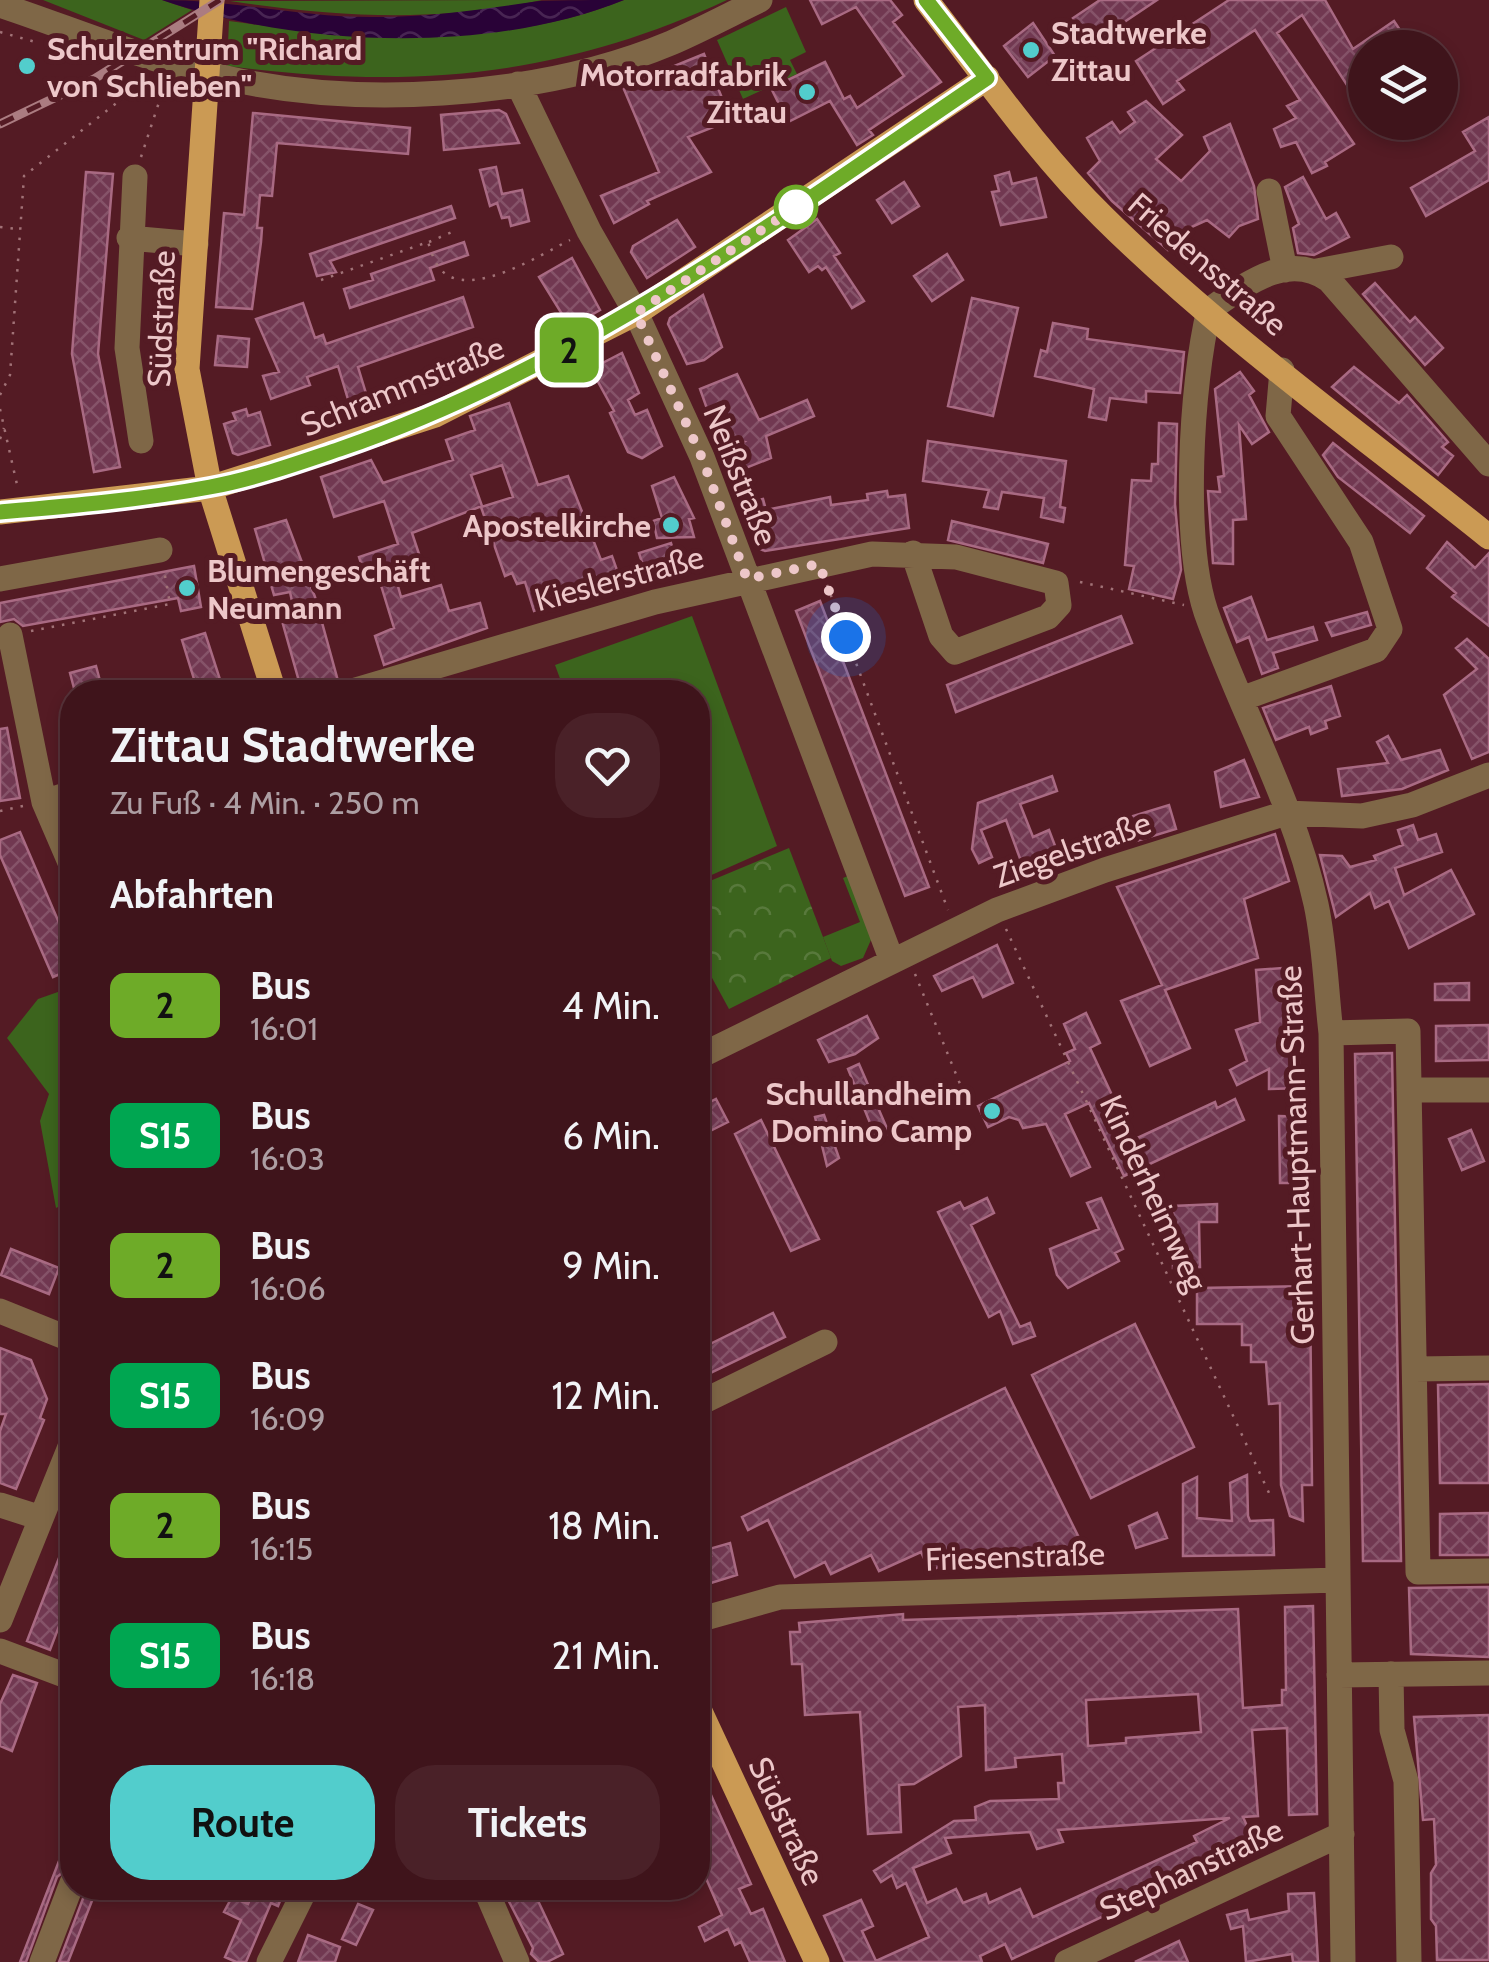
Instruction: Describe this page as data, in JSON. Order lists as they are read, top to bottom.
{
  "streets": {
    "main road": ["Friedensstraße", "Südstraße", "Schrammstraße"],
    "street": [
      "Neißstraße",
      "Kieslerstraße",
      "Ziegelstraße",
      "Gerhart-Hauptmann-Straße",
      "Friesenstraße",
      "Stephanstraße"
    ],
    "path": ["Kinderheimweg"]
  },
  "crossings": [
    ["Friedensstraße", "Schrammstraße"],
    ["Friedensstraße", "Gerhart-Hauptmann-Straße"],
    ["Südstraße", "Schrammstraße"],
    ["Schrammstraße", "Neißstraße"],
    ["Neißstraße", "Kieslerstraße"],
    ["Neißstraße", "Ziegelstraße"],
    ["Ziegelstraße", "Gerhart-Hauptmann-Straße"],
    ["Ziegelstraße", "Kinderheimweg"],
    ["Gerhart-Hauptmann-Straße", "Friesenstraße"],
    ["Gerhart-Hauptmann-Straße", "Stephanstraße"]
  ],
  "places": [
    "Stadtwerke Zittau",
    "Schulzentrum \"Richard von Schlieben\"",
    "Motorradfabrik Zittau",
    "Apostelkirche",
    "Blumengeschäft Neumann",
    "Schullandheim Domino Camp"
  ],
  "lines": ["bus line 2"],
  "page": {
    "on_map": "2",
    "heading": [
      ["Zittau Stadtwerke", "Zu Fuß · 4 Min. · 250 m"],
      "Abfahrten"
    ],
    "list": [
      {
        "mark": "2",
        "name": "Bus",
        "note": "16:01",
        "value": "4 Min."
      },
      {
        "mark": "S15",
        "name": "Bus",
        "note": "16:03",
        "value": "6 Min."
      },
      {
        "mark": "2",
        "name": "Bus",
        "note": "16:06",
        "value": "9 Min."
      },
      {
        "mark": "S15",
        "name": "Bus",
        "note": "16:09",
        "value": "12 Min."
      },
      {
        "mark": "2",
        "name": "Bus",
        "note": "16:15",
        "value": "18 Min."
      },
      {
        "mark": "S15",
        "name": "Bus",
        "note": "16:18",
        "value": "21 Min."
      }
    ],
    "buttons": ["Route", "Tickets"]
  }
}
